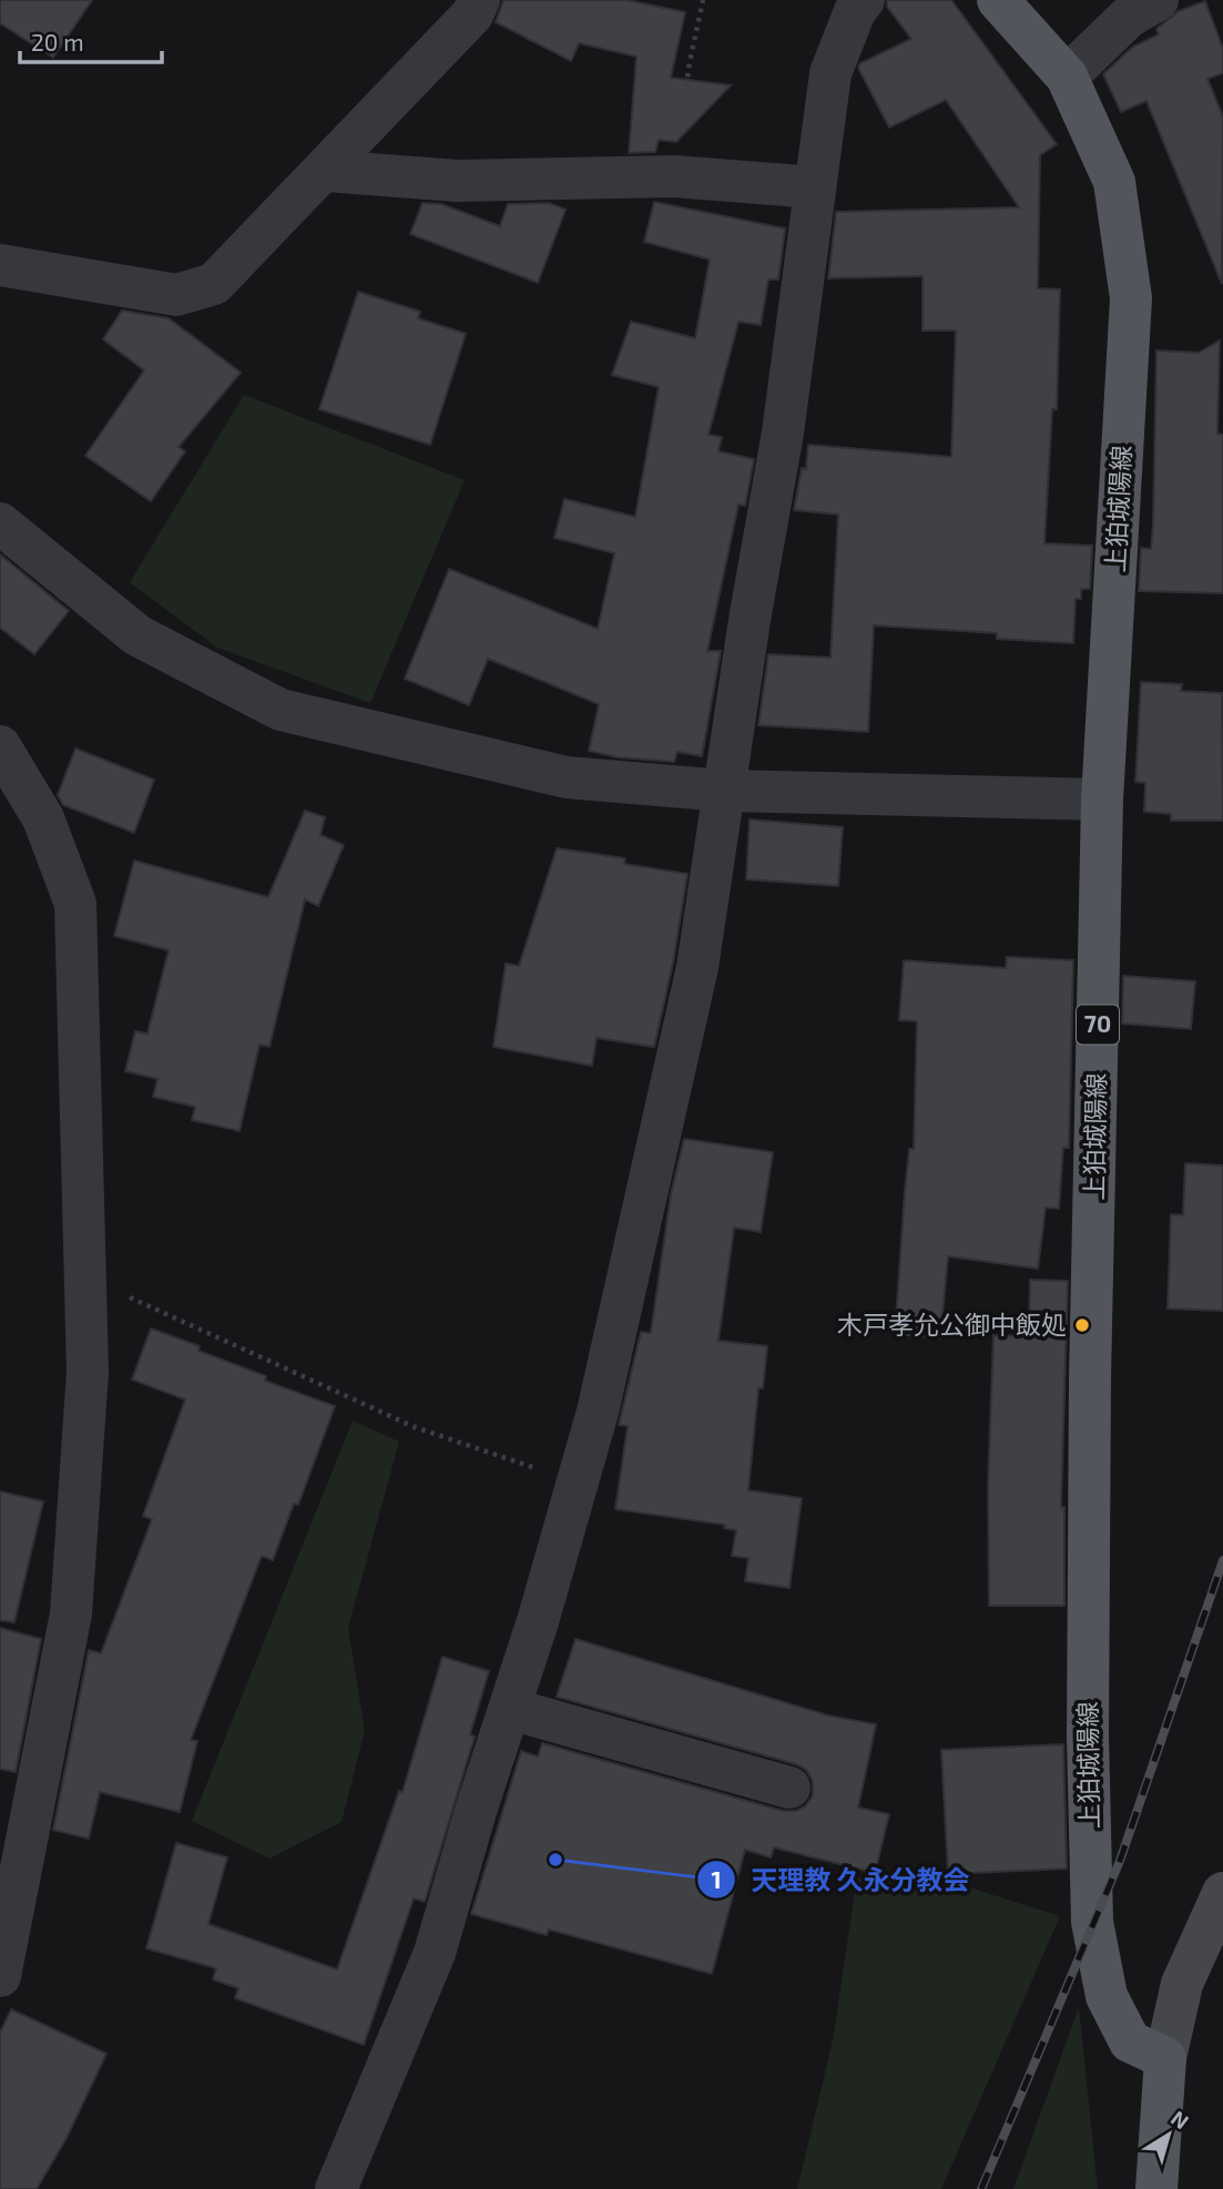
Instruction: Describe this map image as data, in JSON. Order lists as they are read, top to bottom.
{
  "streets": {
    "main road": ["上狛城陽線", "70"]
  },
  "places": ["木戸孝允公御中飯処", "天理教 久永分教会"],
  "scale_bar": "20 m",
  "north": "top right"
}
